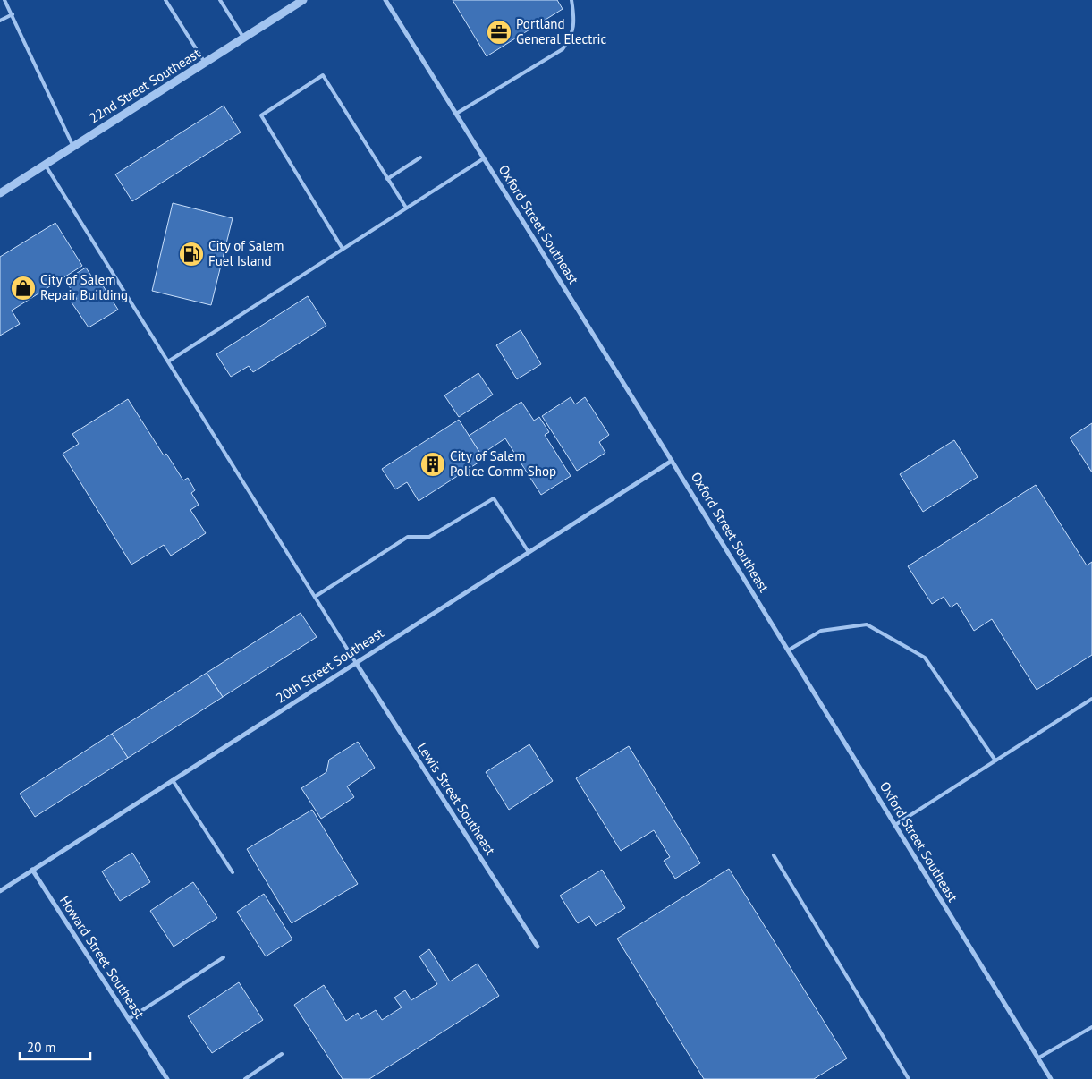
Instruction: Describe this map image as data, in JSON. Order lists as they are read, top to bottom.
{
  "streets": {
    "street": [
      "22nd Street Southeast",
      "Oxford Street Southeast",
      "20th Street Southeast",
      "Lewis Street Southeast",
      "Howard Street Southeast"
    ]
  },
  "crossings": [
    ["Oxford Street Southeast", "20th Street Southeast"],
    ["20th Street Southeast", "Lewis Street Southeast"],
    ["20th Street Southeast", "Howard Street Southeast"]
  ],
  "places": {
    "office": ["Portland General Electric"],
    "fuel station": ["City of Salem Fuel Island"],
    "shop": ["City of Salem Repair Building"],
    "building": ["City of Salem Police Comm Shop"]
  },
  "scale_bar": "20 m"
}
